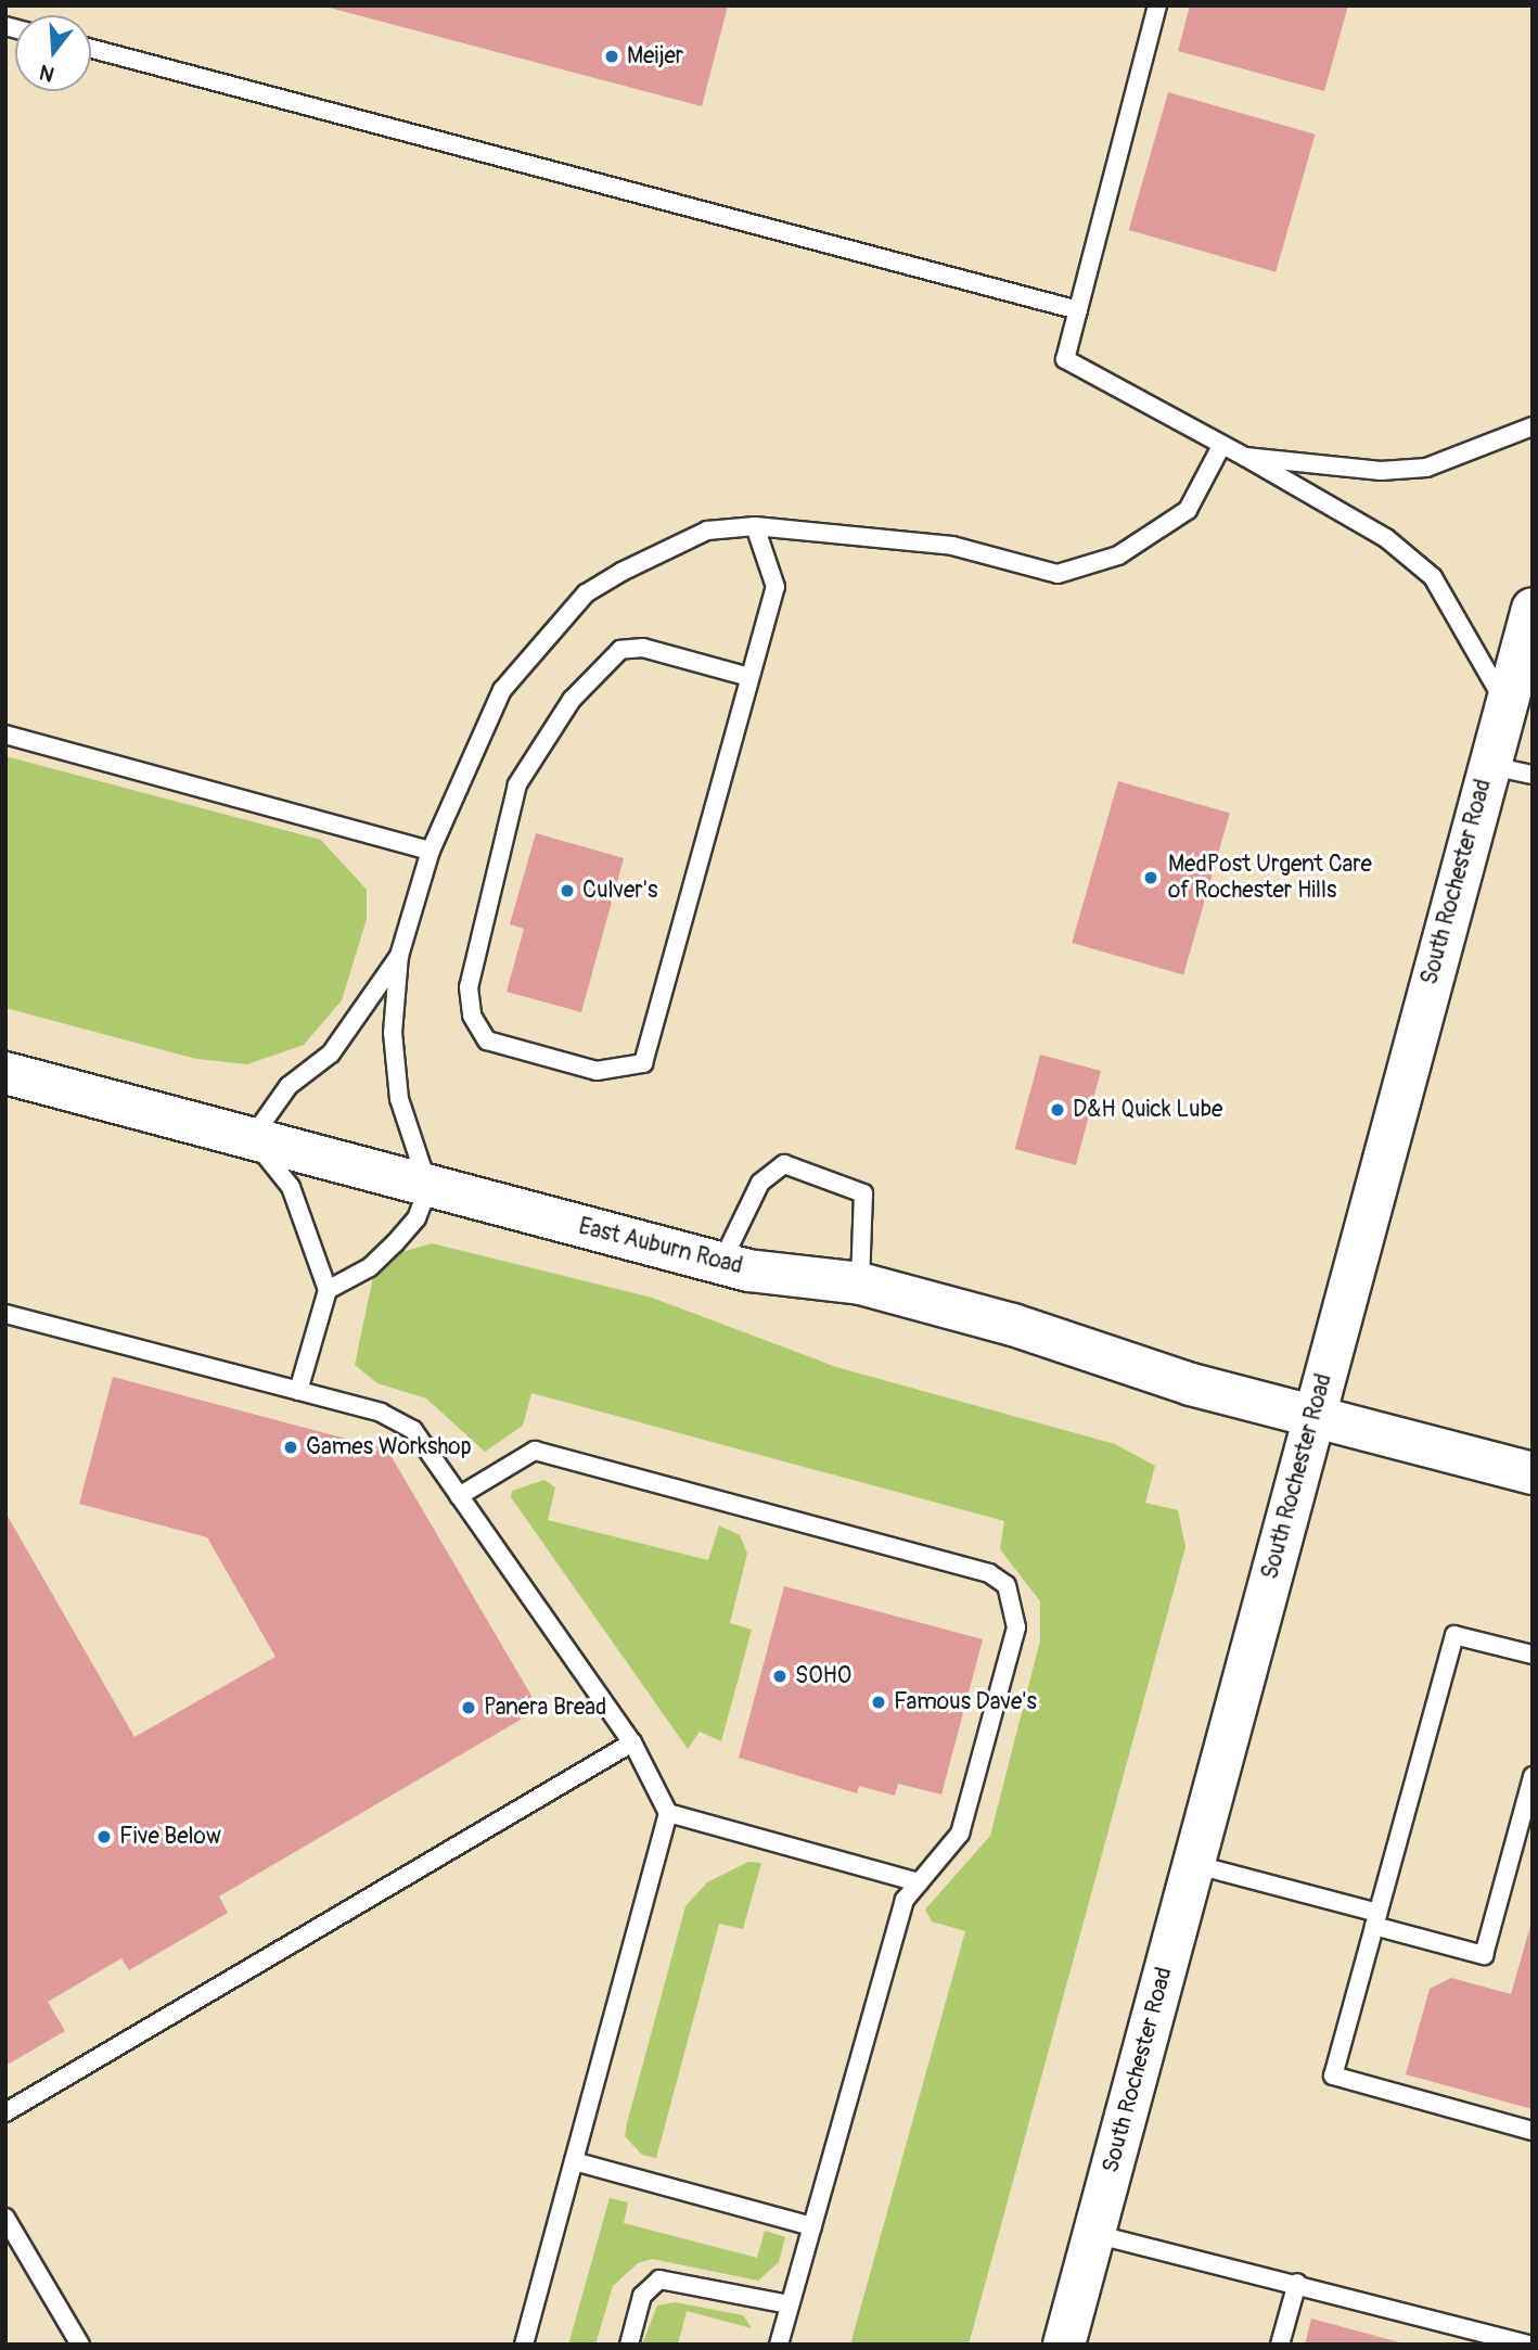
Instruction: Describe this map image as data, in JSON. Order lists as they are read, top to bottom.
{
  "streets": {
    "main road": ["South Rochester Road", "East Auburn Road"]
  },
  "crossings": [
    ["South Rochester Road", "East Auburn Road"]
  ],
  "places": [
    "Meijer",
    "MedPost Urgent Care of Rochester Hills",
    "Culver's",
    "D&H Quick Lube",
    "Games Workshop",
    "SOHO",
    "Famous Dave's",
    "Panera Bread",
    "Five Below"
  ],
  "north": "bottom"
}
